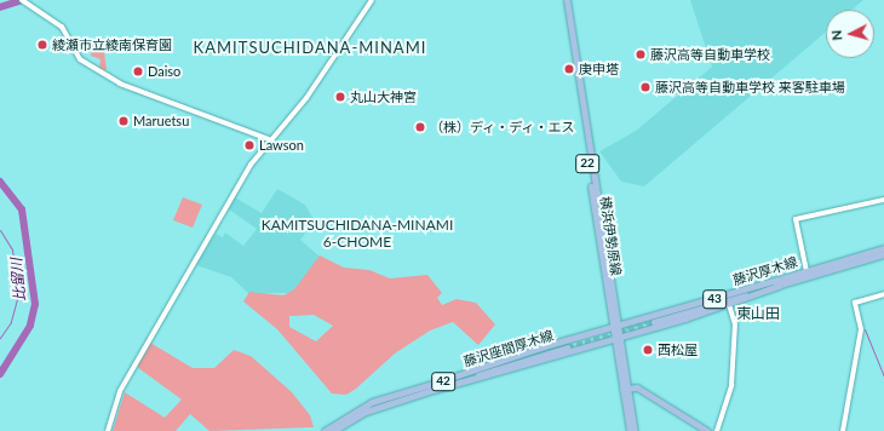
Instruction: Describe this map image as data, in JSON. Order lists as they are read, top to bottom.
{
  "streets": {
    "main road": [
      "22",
      "横浜伊勢原線",
      "藤沢厚木線",
      "43",
      "藤沢座間厚木線",
      "42"
    ]
  },
  "crossings": [
    ["横浜伊勢原線", "42"],
    ["藤沢座間厚木線", "42"]
  ],
  "districts": ["KAMITSUCHIDANA-MINAMI", "KAMITSUCHIDANA-MINAMI 6-CHOME", "東山田"],
  "water": ["比留川"],
  "places": [
    "綾瀬市立綾南保育園",
    "藤沢高等自動車学校",
    "庚申塔",
    "Daiso",
    "藤沢高等自動車学校 来客駐車場",
    "丸山大神宮",
    "Maruetsu",
    "（株）ディ・ディ・エス",
    "Lawson",
    "西松屋"
  ],
  "north": "left"
}
